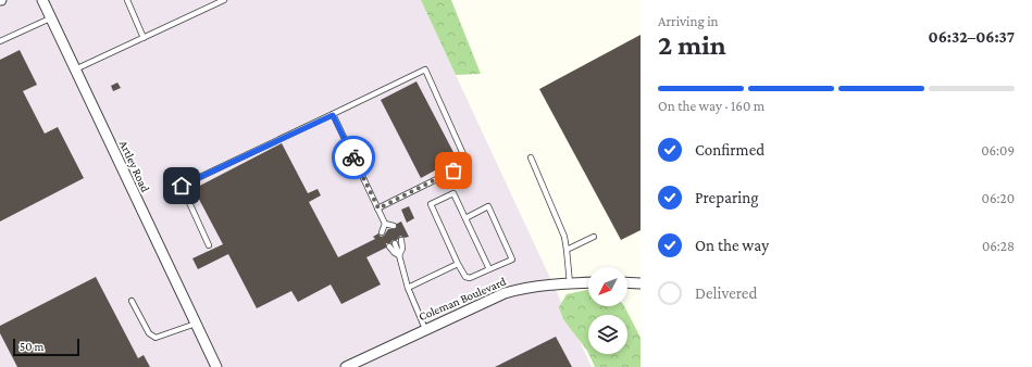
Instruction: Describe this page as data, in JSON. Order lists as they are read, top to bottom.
{
  "streets": {
    "street": ["Artley Road", "Coleman Boulevard"]
  },
  "scale_bar": "50 m",
  "north": "bottom left",
  "page": {
    "heading": ["2 min", "Arriving in", "06:32–06:37"],
    "bar": "On the way · 160 m",
    "list": [
      ["Confirmed", "06:09"],
      ["Preparing", "06:20"],
      ["On the way", "06:28"],
      "Delivered"
    ],
    "scale": "50 m"
  }
}
